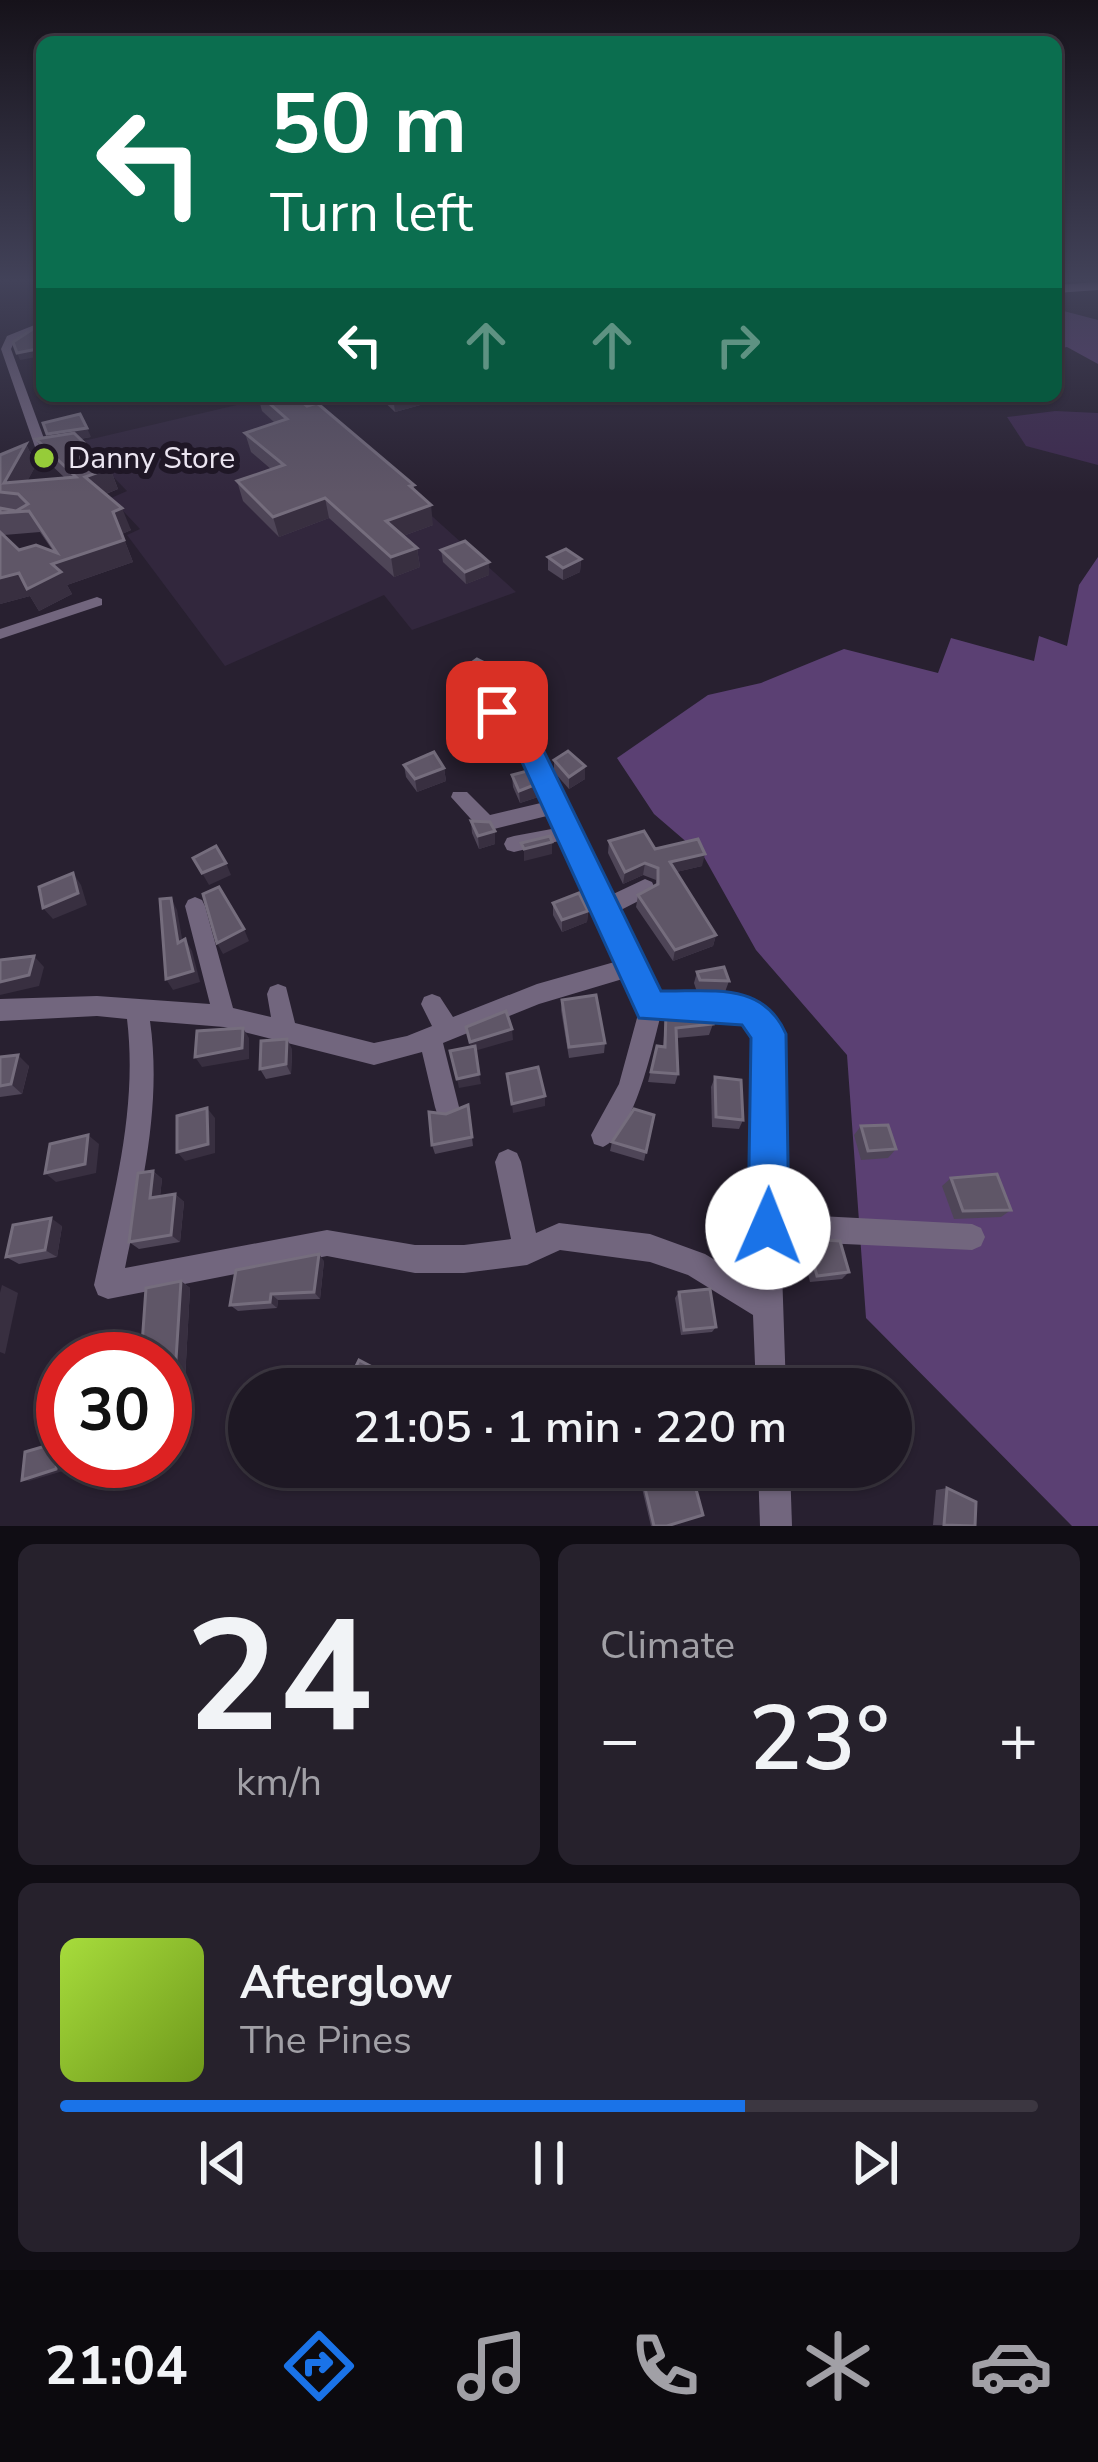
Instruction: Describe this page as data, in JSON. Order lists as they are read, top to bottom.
{
  "places": ["Danny Store"],
  "page": {
    "turn": ["50 m", "Turn left"],
    "limit": "30",
    "trip": "21:05 · 1 min · 220 m",
    "tile": [
      ["24", "km/h"],
      "Climate"
    ],
    "heat": ["−", "23°", "+"],
    "song": ["Afterglow", "The Pines"],
    "tabs": "21:04"
  }
}
